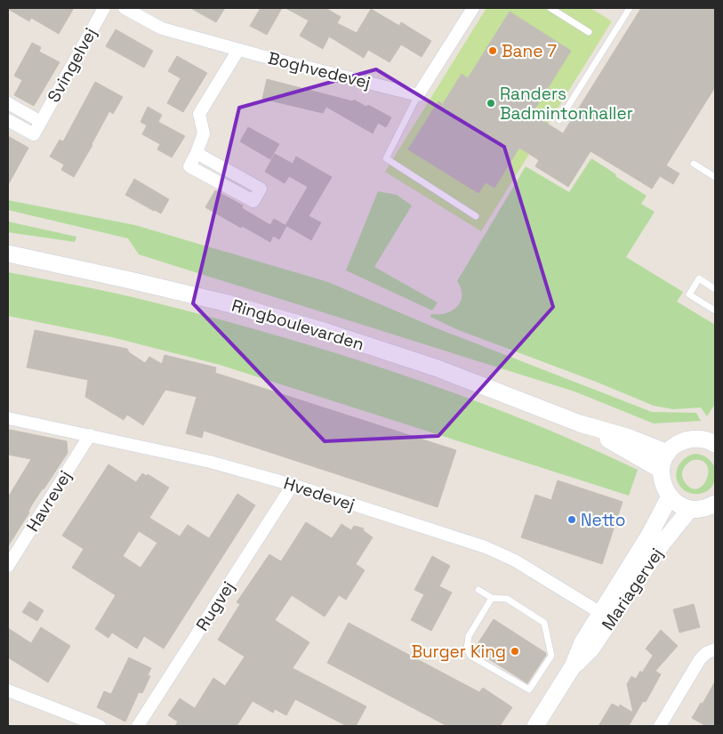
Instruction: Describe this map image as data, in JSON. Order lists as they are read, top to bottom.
{
  "streets": {
    "main road": ["Ringboulevarden", "Mariagervej"],
    "street": [
      "Svingelvej",
      "Boghvedevej",
      "Hvedevej",
      "Havrevej",
      "Rugvej"
    ]
  },
  "crossings": [
    ["Hvedevej", "Havrevej"],
    ["Hvedevej", "Mariagervej"],
    ["Hvedevej", "Rugvej"]
  ],
  "places": [
    "Bane 7",
    "Randers Badmintonhaller",
    "Netto",
    "Burger King"
  ]
}
